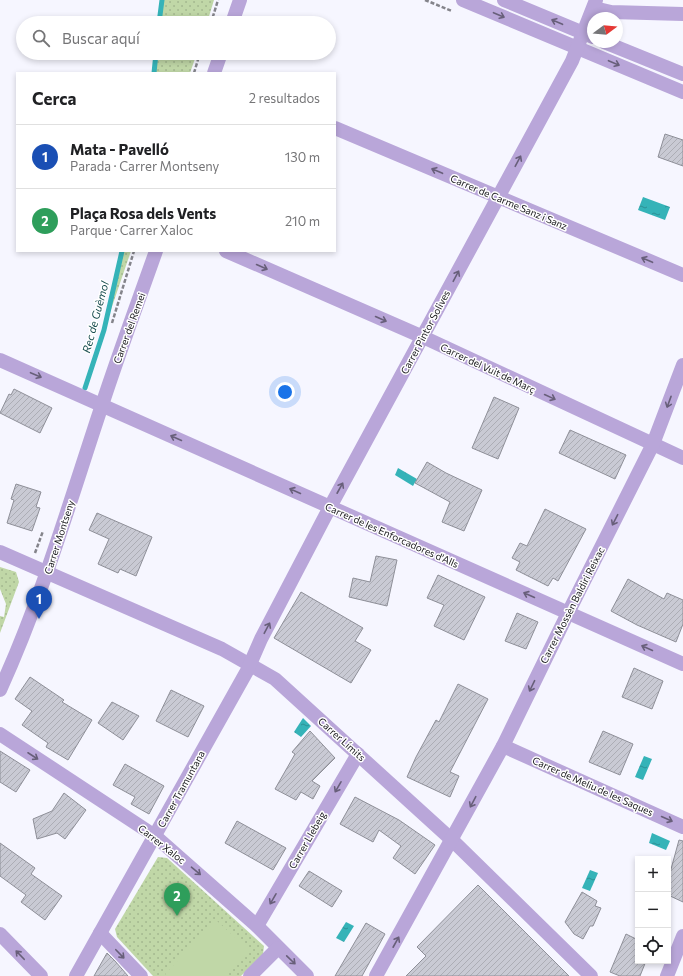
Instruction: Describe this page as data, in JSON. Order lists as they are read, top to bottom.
{
  "streets": {
    "street": [
      "Carrer de Carme Sanz i Sanz",
      "Carrer del Remei",
      "Carrer Pintor Solives",
      "Carrer del Vuit de Març",
      "Carrer de les Enforcadores d'Alls",
      "Carrer Montseny",
      "Carrer Mossèn Baldiri Reixac",
      "Carrer Límits",
      "Carrer de Meliu de les Saques",
      "Carrer Tramuntana",
      "Carrer Llebeig",
      "Carrer Xaloc"
    ]
  },
  "crossings": [
    ["Carrer de Carme Sanz i Sanz", "Carrer Pintor Solives"],
    ["Carrer del Remei", "Carrer de les Enforcadores d'Alls"],
    ["Carrer del Remei", "Carrer Montseny"],
    ["Carrer Pintor Solives", "Carrer del Vuit de Març"],
    ["Carrer Pintor Solives", "Carrer de les Enforcadores d'Alls"],
    ["Carrer Pintor Solives", "Carrer Límits"],
    ["Carrer Pintor Solives", "Carrer Tramuntana"],
    ["Carrer del Vuit de Març", "Carrer Mossèn Baldiri Reixac"],
    ["Carrer de les Enforcadores d'Alls", "Carrer Montseny"],
    ["Carrer de les Enforcadores d'Alls", "Carrer Mossèn Baldiri Reixac"],
    ["Carrer Montseny", "Carrer Límits"],
    ["Carrer Mossèn Baldiri Reixac", "Carrer Límits"],
    ["Carrer Mossèn Baldiri Reixac", "Carrer de Meliu de les Saques"],
    ["Carrer Límits", "Carrer Tramuntana"],
    ["Carrer Límits", "Carrer Llebeig"],
    ["Carrer Tramuntana", "Carrer Xaloc"],
    ["Carrer Llebeig", "Carrer Xaloc"]
  ],
  "one_way": [
    "Carrer de Carme Sanz i Sanz",
    "Carrer Pintor Solives",
    "Carrer del Vuit de Març",
    "Carrer de Meliu de les Saques",
    "Carrer Llebeig",
    "Carrer Xaloc"
  ],
  "water": ["Rec de Guèmol"],
  "north": "right",
  "page": {
    "search": "Buscar aquí",
    "heading": ["Cerca", "2 resultados"],
    "list": [
      {
        "mark": "1",
        "name": "Mata - Pavelló",
        "note": "Parada · Carrer Montseny",
        "value": "130 m"
      },
      {
        "mark": "2",
        "name": "Plaça Rosa dels Vents",
        "note": "Parque · Carrer Xaloc",
        "value": "210 m"
      }
    ],
    "pins": ["1", "2"],
    "map_buttons": ["+", "−"]
  }
}
